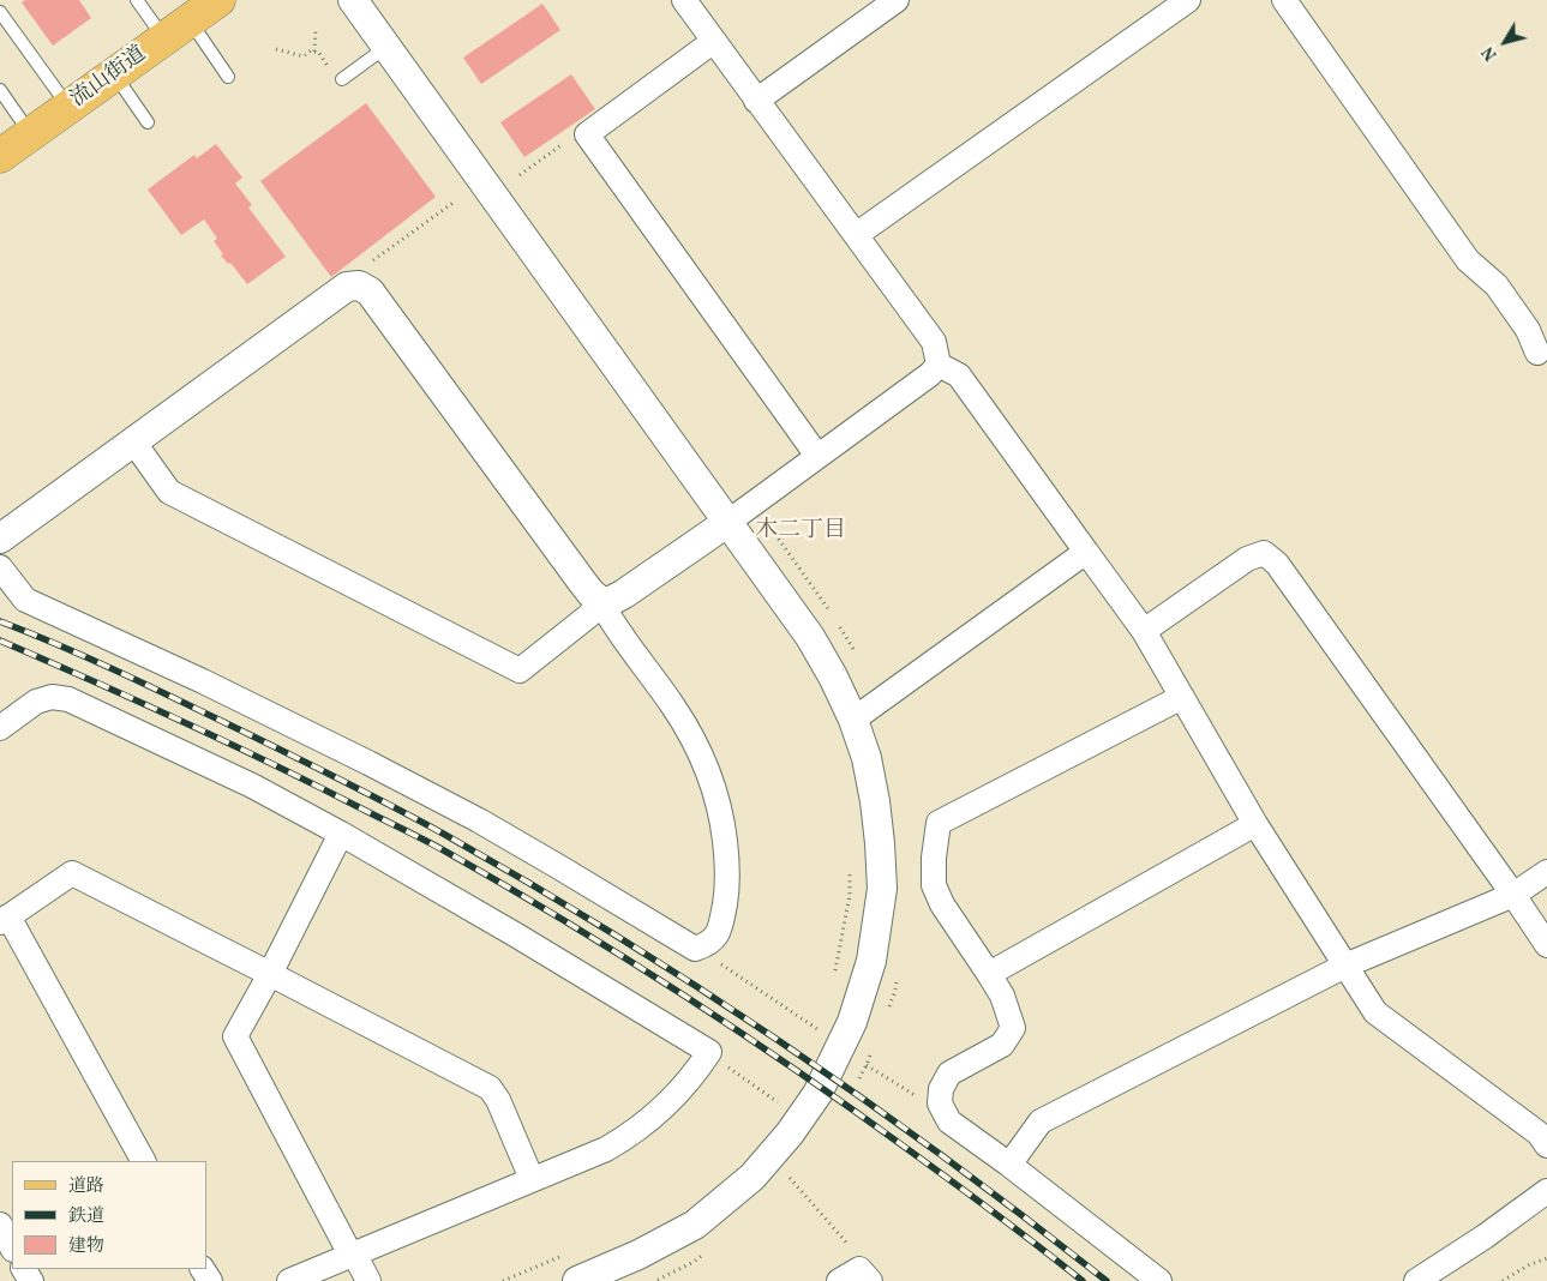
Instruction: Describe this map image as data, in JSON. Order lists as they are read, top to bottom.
{
  "streets": {
    "main road": ["流山街道"]
  },
  "districts": ["木二丁目"],
  "legend": ["道路", "鉄道", "建物"],
  "north": "bottom left"
}
